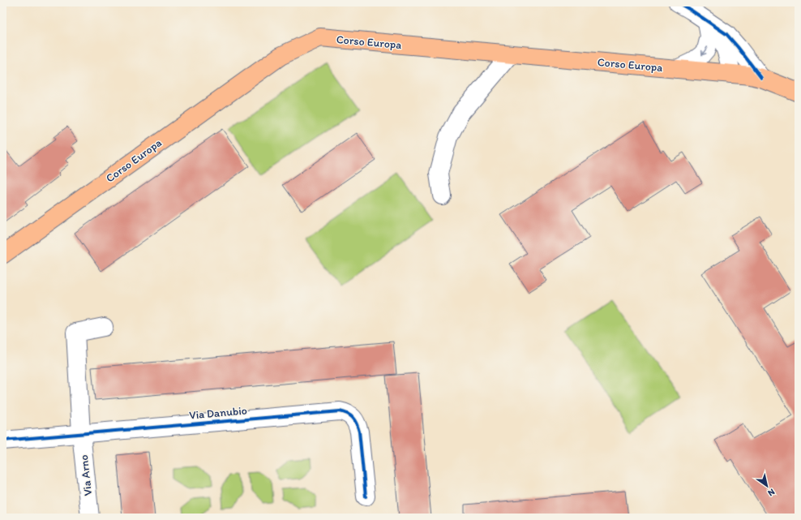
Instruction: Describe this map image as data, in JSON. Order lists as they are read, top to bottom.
{
  "streets": {
    "main road": ["Corso Europa"],
    "street": ["Via Danubio", "Via Arno"]
  },
  "crossings": [
    ["Via Danubio", "Via Arno"]
  ],
  "north": "bottom right"
}
